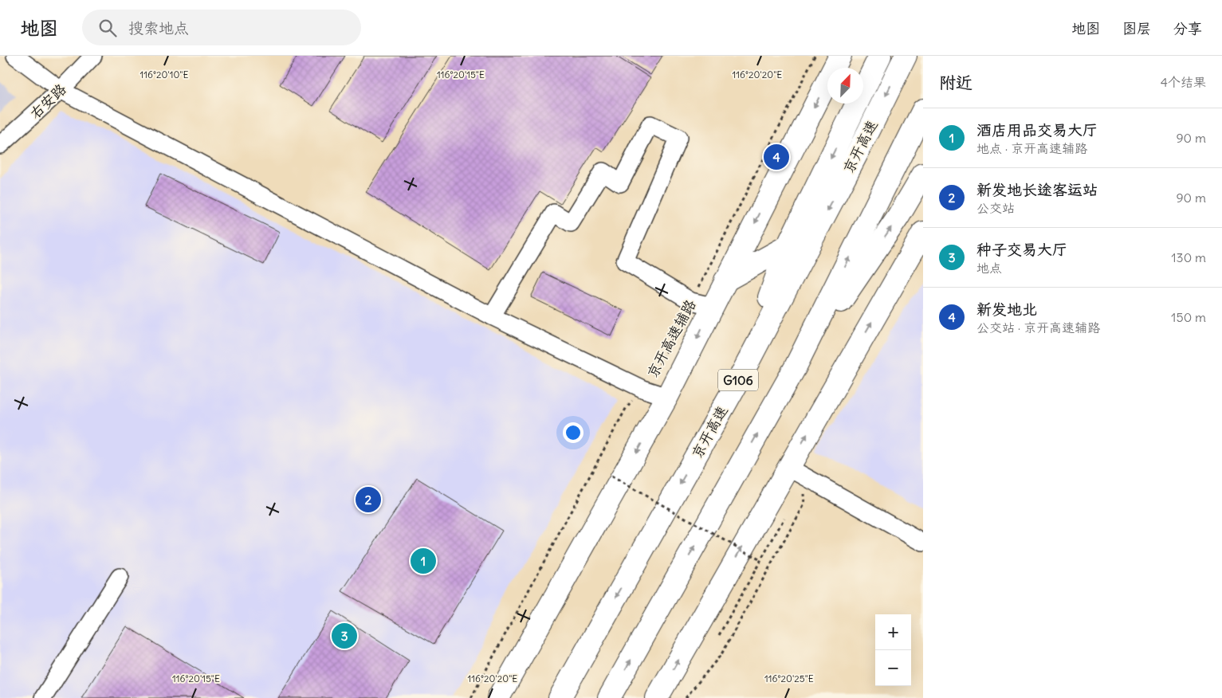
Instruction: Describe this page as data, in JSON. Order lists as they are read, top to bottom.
{
  "streets": {
    "main road": ["京开高速", "京开高速辅路", "G106"],
    "street": ["右安路"]
  },
  "north": "top right",
  "page": {
    "header": "地图",
    "search": "搜索地点",
    "nav": ["地图", "图层", "分享"],
    "heading": ["附近", "4个结果"],
    "list": [
      {
        "mark": "1",
        "name": "酒店用品交易大厅",
        "note": "地点 · 京开高速辅路",
        "value": "90 m"
      },
      {
        "mark": "2",
        "name": "新发地长途客运站",
        "note": "公交站",
        "value": "90 m"
      },
      {
        "mark": "3",
        "name": "种子交易大厅",
        "note": "地点",
        "value": "130 m"
      },
      {
        "mark": "4",
        "name": "新发地北",
        "note": "公交站 · 京开高速辅路",
        "value": "150 m"
      }
    ],
    "pins": [
      "4",
      "2",
      "1",
      "3"
    ],
    "map_buttons": ["+", "−"]
  },
  "coordinates": [
    "116°20'15\"E",
    "116°20'20\"E",
    "116°20'10\"E",
    "116°20'25\"E"
  ]
}
